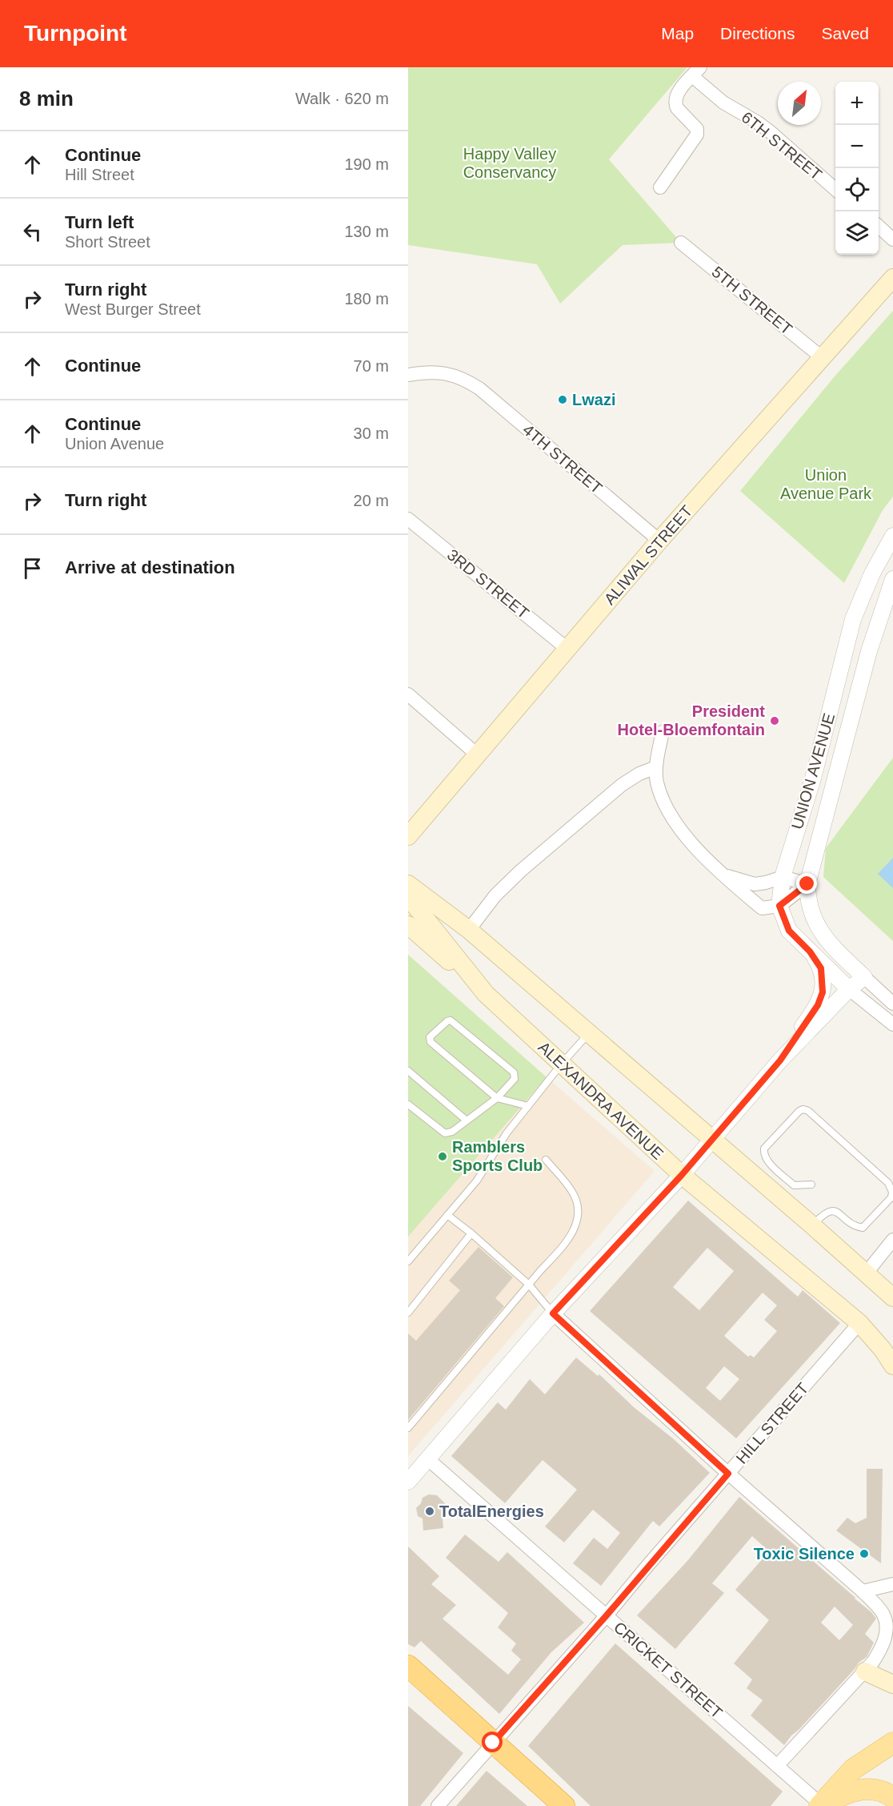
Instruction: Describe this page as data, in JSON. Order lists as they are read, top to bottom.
{
  "streets": {
    "main road": ["ALIWAL STREET", "ALEXANDRA AVENUE"],
    "street": [
      "6TH STREET",
      "5TH STREET",
      "4TH STREET",
      "3RD STREET",
      "UNION AVENUE",
      "HILL STREET",
      "CRICKET STREET"
    ]
  },
  "crossings": [
    ["5TH STREET", "ALIWAL STREET"],
    ["4TH STREET", "ALIWAL STREET"],
    ["ALIWAL STREET", "3RD STREET"],
    ["ALEXANDRA AVENUE", "HILL STREET"],
    ["HILL STREET", "CRICKET STREET"]
  ],
  "parks": ["Happy Valley Conservancy", "Union Avenue Park"],
  "places": [
    "Lwazi",
    "President Hotel-Bloemfontain",
    "Ramblers Sports Club",
    "TotalEnergies",
    "Toxic Silence"
  ],
  "north": "top right",
  "page": {
    "header": "Turnpoint",
    "nav": ["Map", "Directions", "Saved"],
    "heading": ["8 min", "Walk · 620 m"],
    "map_buttons": ["+", "−"],
    "list": [
      ["Continue", "Hill Street", "190 m"],
      ["Turn left", "Short Street", "130 m"],
      ["Turn right", "West Burger Street", "180 m"],
      ["Continue", "70 m"],
      ["Continue", "Union Avenue", "30 m"],
      ["Turn right", "20 m"],
      "Arrive at destination"
    ]
  }
}
